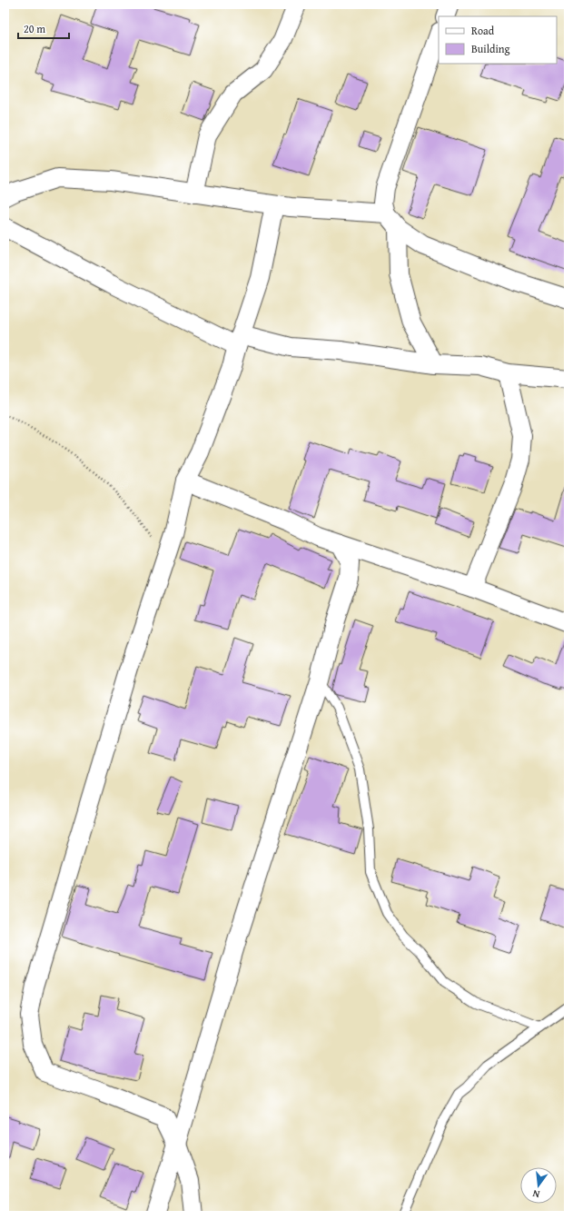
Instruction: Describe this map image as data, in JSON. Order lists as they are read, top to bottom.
{
  "legend": ["Road", "Building"],
  "scale_bar": "20 m",
  "north": "bottom"
}
